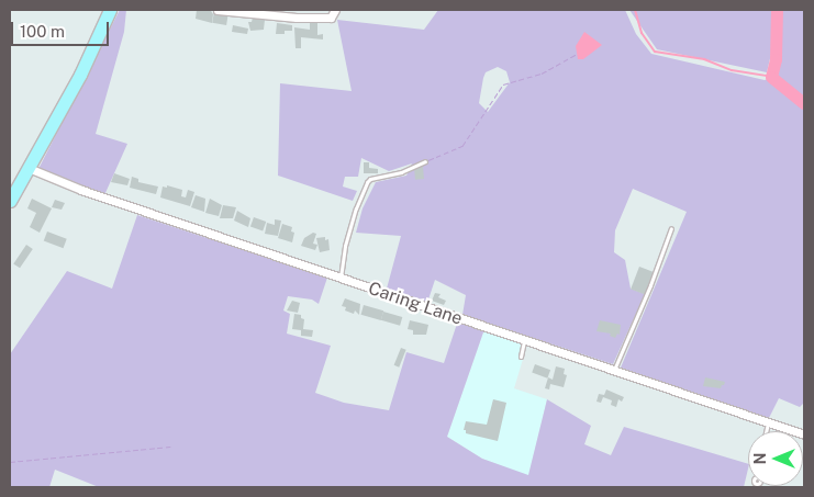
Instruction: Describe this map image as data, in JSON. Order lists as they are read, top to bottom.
{
  "streets": {
    "street": ["Caring Lane"]
  },
  "scale_bar": "100 m",
  "north": "left"
}
